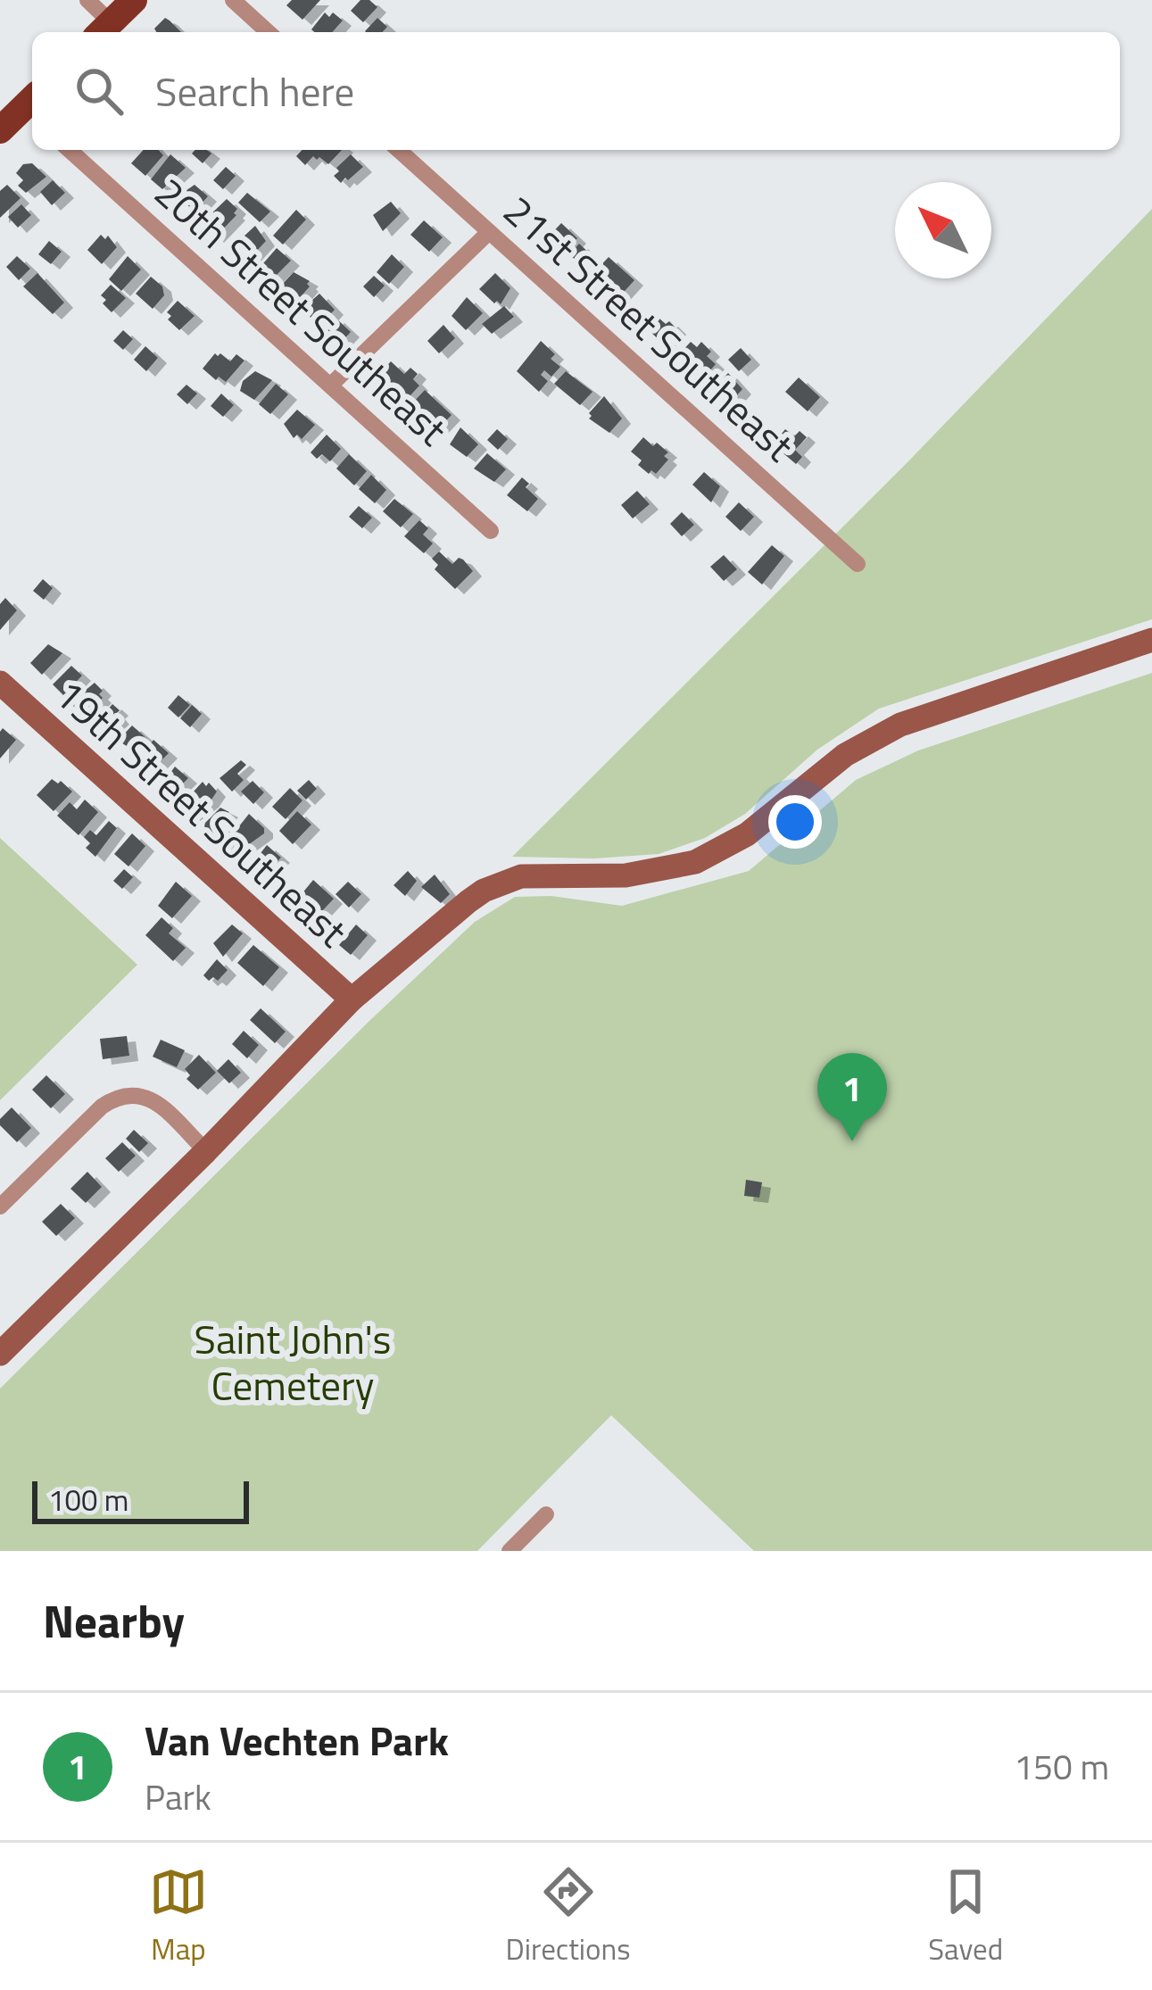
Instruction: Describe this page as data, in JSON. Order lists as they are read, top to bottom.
{
  "streets": {
    "main road": ["19th Street Southeast"],
    "street": ["20th Street Southeast", "21st Street Southeast"]
  },
  "parks": ["Saint John's Cemetery"],
  "scale_bar": "100 m",
  "north": "top left",
  "page": {
    "search": "Search here",
    "pins": "1",
    "scale": "100 m",
    "heading": "Nearby",
    "list": [
      {
        "mark": "1",
        "name": "Van Vechten Park",
        "note": "Park",
        "value": "150 m"
      }
    ],
    "nav": ["Map", "Directions", "Saved"]
  }
}
